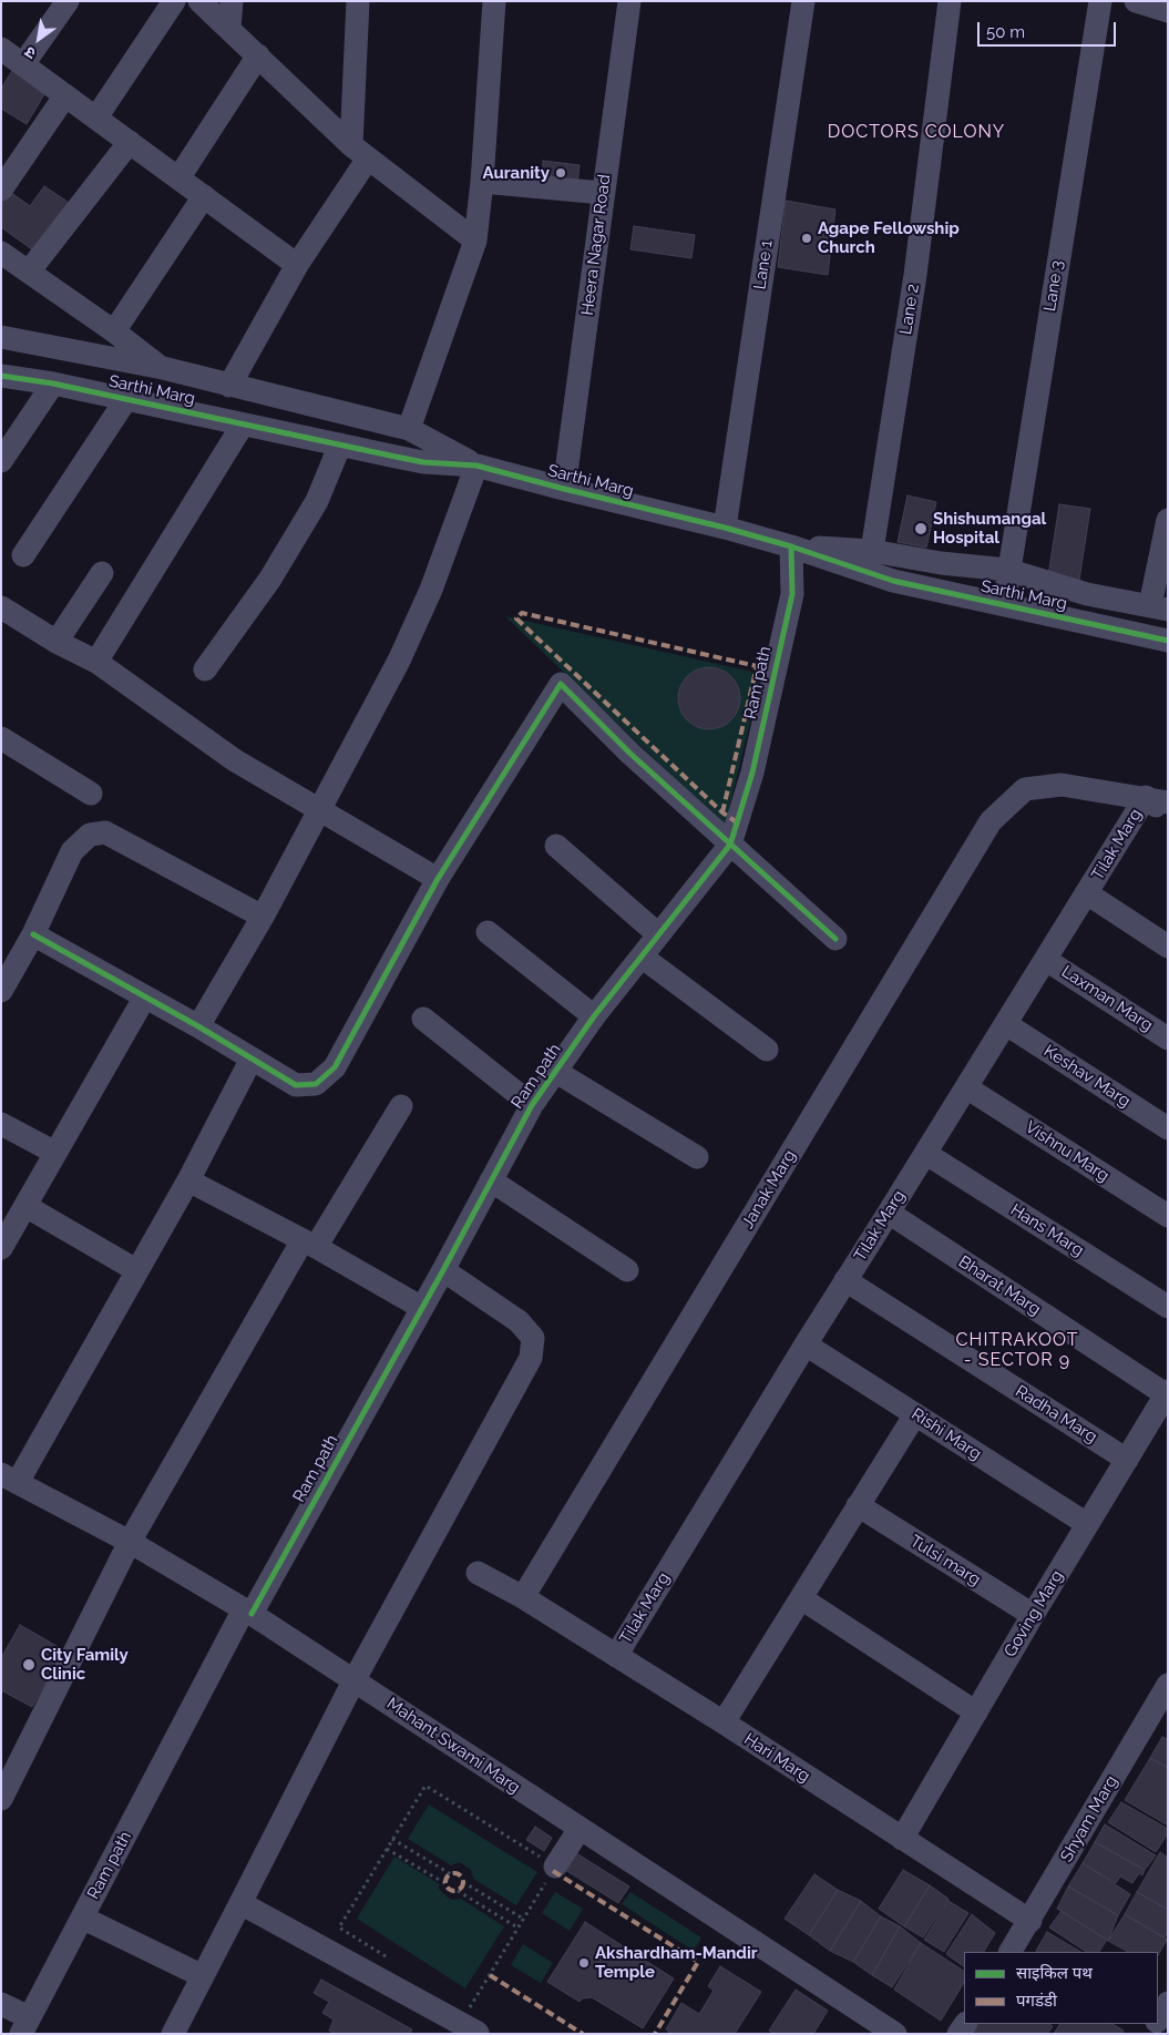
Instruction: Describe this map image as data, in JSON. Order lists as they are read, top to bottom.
{
  "streets": {
    "street": [
      "Heera Nagar Road",
      "Lane 1",
      "Lane 3",
      "Lane 2",
      "Sarthi Marg",
      "Ram path",
      "Tilak Marg",
      "Laxman Marg",
      "Keshav Marg",
      "Vishnu Marg",
      "Janak Marg",
      "Hans Marg",
      "Bharat Marg",
      "Radha Marg",
      "Rishi Marg",
      "Tulsi marg",
      "Goving Marg",
      "Mahant Swami Marg",
      "Hari Marg",
      "Shyam Marg"
    ]
  },
  "crossings": [
    ["Heera Nagar Road", "Sarthi Marg"],
    ["Lane 1", "Sarthi Marg"],
    ["Lane 3", "Sarthi Marg"],
    ["Sarthi Marg", "Ram path"],
    ["Ram path", "Mahant Swami Marg"],
    ["Tilak Marg", "Laxman Marg"],
    ["Tilak Marg", "Keshav Marg"],
    ["Tilak Marg", "Vishnu Marg"],
    ["Tilak Marg", "Janak Marg"],
    ["Tilak Marg", "Hans Marg"],
    ["Tilak Marg", "Bharat Marg"],
    ["Tilak Marg", "Radha Marg"],
    ["Tilak Marg", "Rishi Marg"],
    ["Tilak Marg", "Hari Marg"],
    ["Janak Marg", "Hari Marg"],
    ["Bharat Marg", "Goving Marg"],
    ["Radha Marg", "Goving Marg"],
    ["Rishi Marg", "Goving Marg"],
    ["Tulsi marg", "Goving Marg"],
    ["Goving Marg", "Hari Marg"],
    ["Hari Marg", "Shyam Marg"]
  ],
  "districts": ["DOCTORS COLONY", "CHITRAKOOT - SECTOR 9"],
  "places": [
    "Auranity",
    "Agape Fellowship Church",
    "Shishumangal Hospital",
    "City Family Clinic",
    "Akshardham-Mandir Temple"
  ],
  "legend": ["साइकिल पथ", "पगडंडी"],
  "scale_bar": "50 m",
  "north": "bottom left"
}
